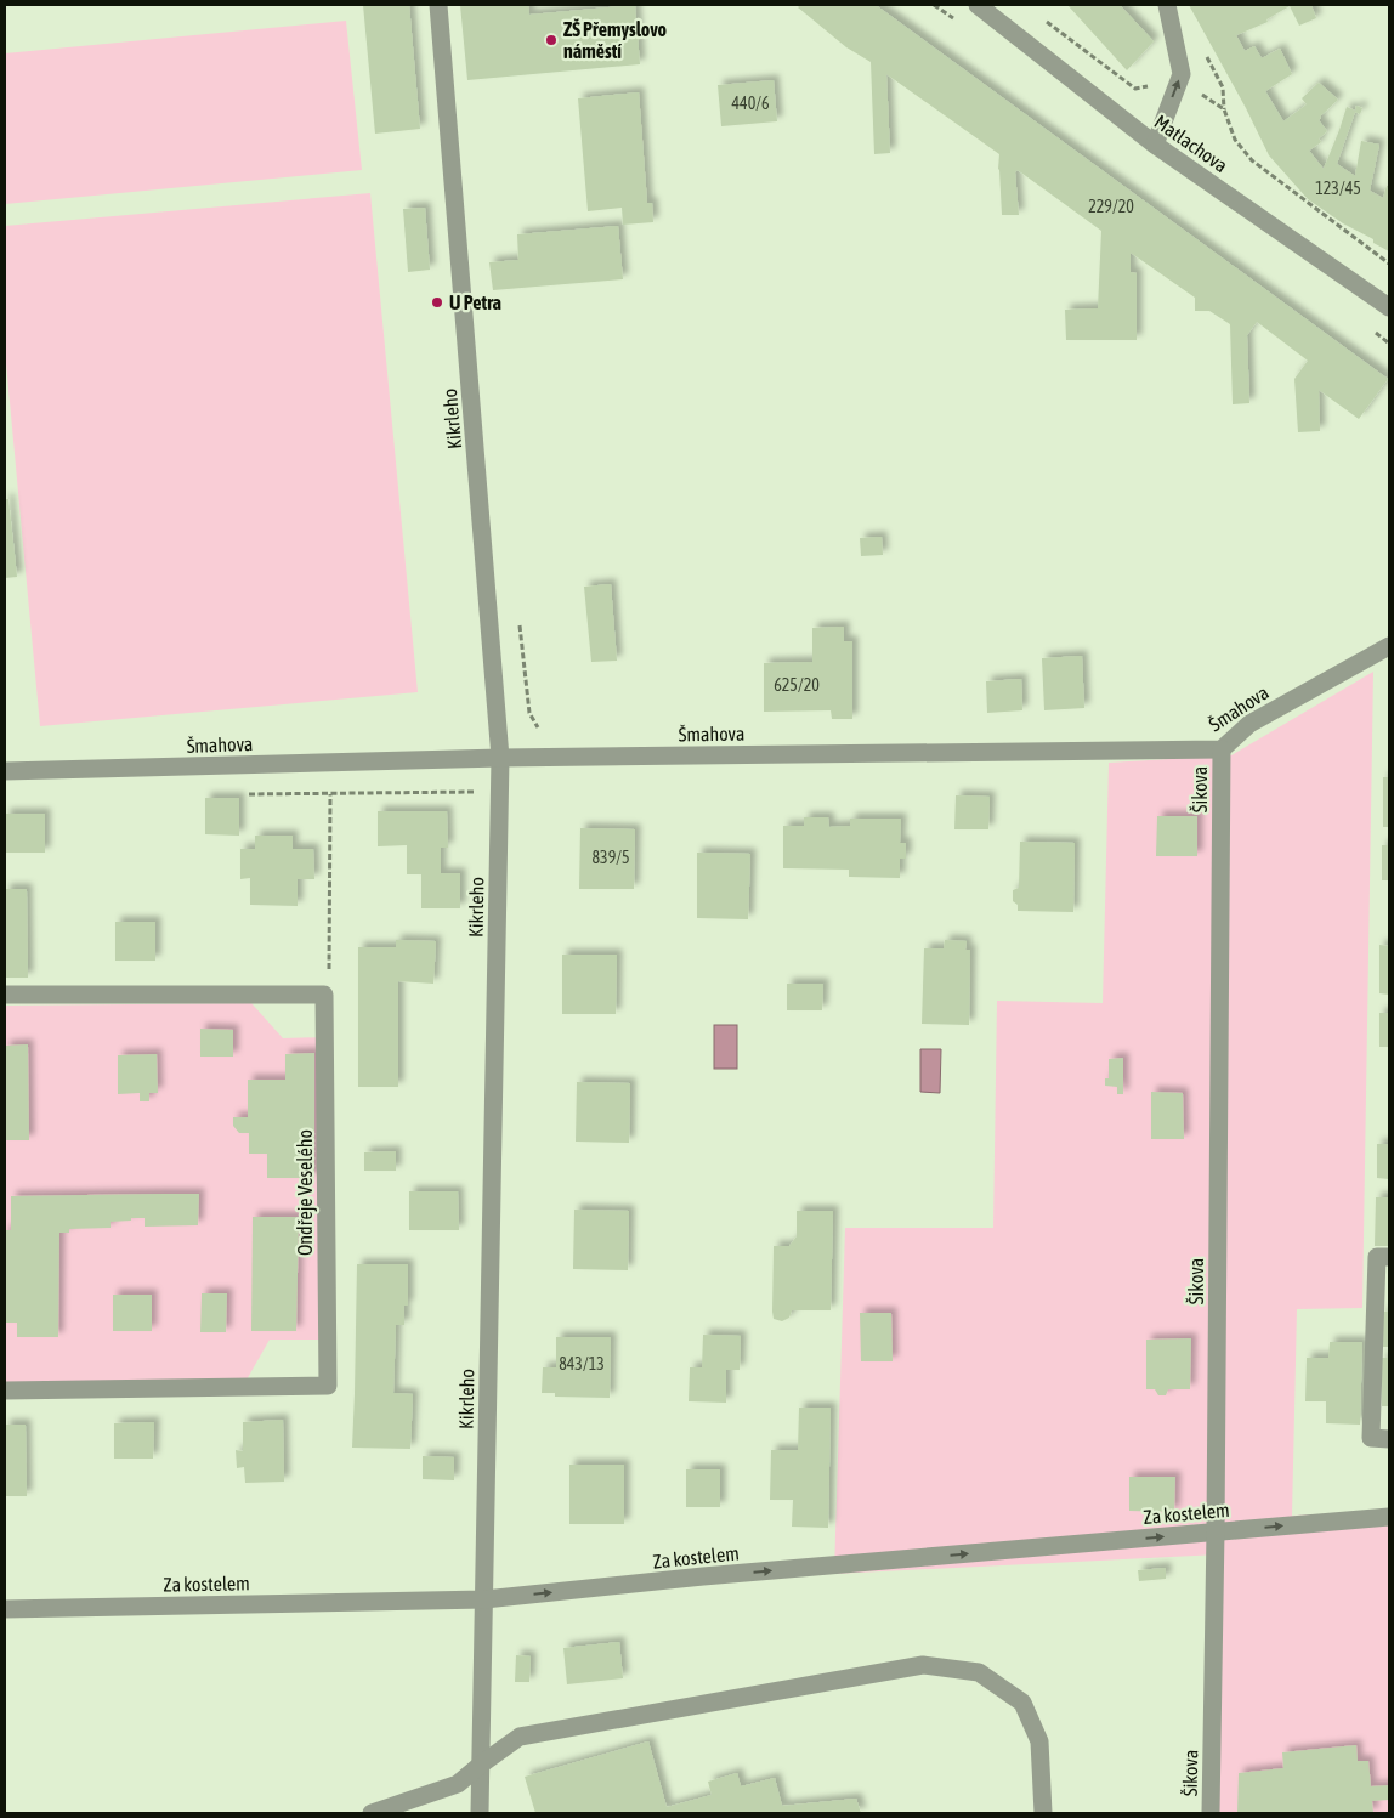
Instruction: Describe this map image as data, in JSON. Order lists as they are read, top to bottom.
{
  "streets": {
    "street": [
      "Matlachova",
      "Kikrleho",
      "Šmahova",
      "Šikova",
      "Ondřeje Veselého",
      "Za kostelem"
    ]
  },
  "crossings": [
    ["Kikrleho", "Šmahova"],
    ["Kikrleho", "Za kostelem"],
    ["Šmahova", "Šikova"],
    ["Šikova", "Za kostelem"]
  ],
  "one_way": ["Za kostelem"],
  "places": ["ZŠ Přemyslovo náměstí", "U Petra"],
  "house_numbers": [
    "440/6",
    "123/45",
    "229/20",
    "625/20",
    "839/5",
    "843/13"
  ]
}
